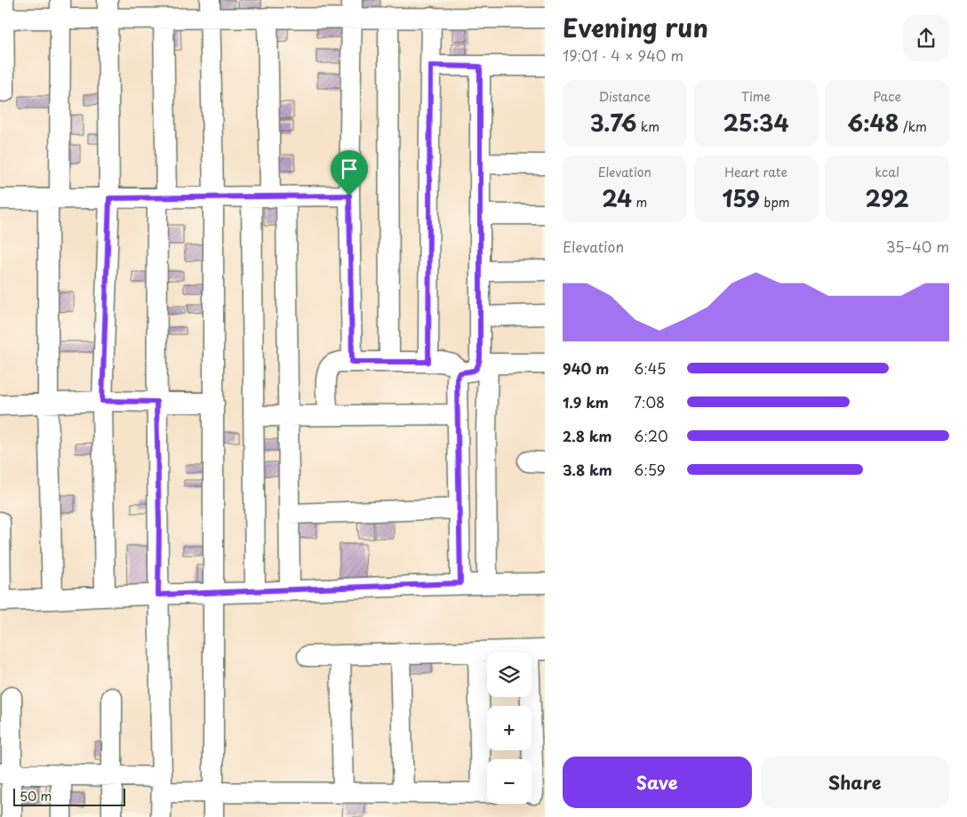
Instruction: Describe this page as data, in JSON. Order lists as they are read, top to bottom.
{
  "scale_bar": "50 m",
  "page": {
    "heading": ["Evening run", "19:01 · 4 × 940 m"],
    "stats": [
      ["Distance", "3.76 km"],
      ["Time", "25:34"],
      ["Pace", "6:48 /km"],
      ["Elevation", "24 m"],
      ["Heart rate", "159 bpm"],
      ["kcal", "292"]
    ],
    "chart": ["Elevation", "35–40 m"],
    "list": [
      {
        "name": "940 m",
        "note": "6:45"
      },
      {
        "name": "1.9 km",
        "note": "7:08"
      },
      {
        "name": "2.8 km",
        "note": "6:20"
      },
      {
        "name": "3.8 km",
        "note": "6:59"
      }
    ],
    "map_buttons": ["+", "−"],
    "buttons": ["Save", "Share"],
    "scale": "50 m"
  }
}
